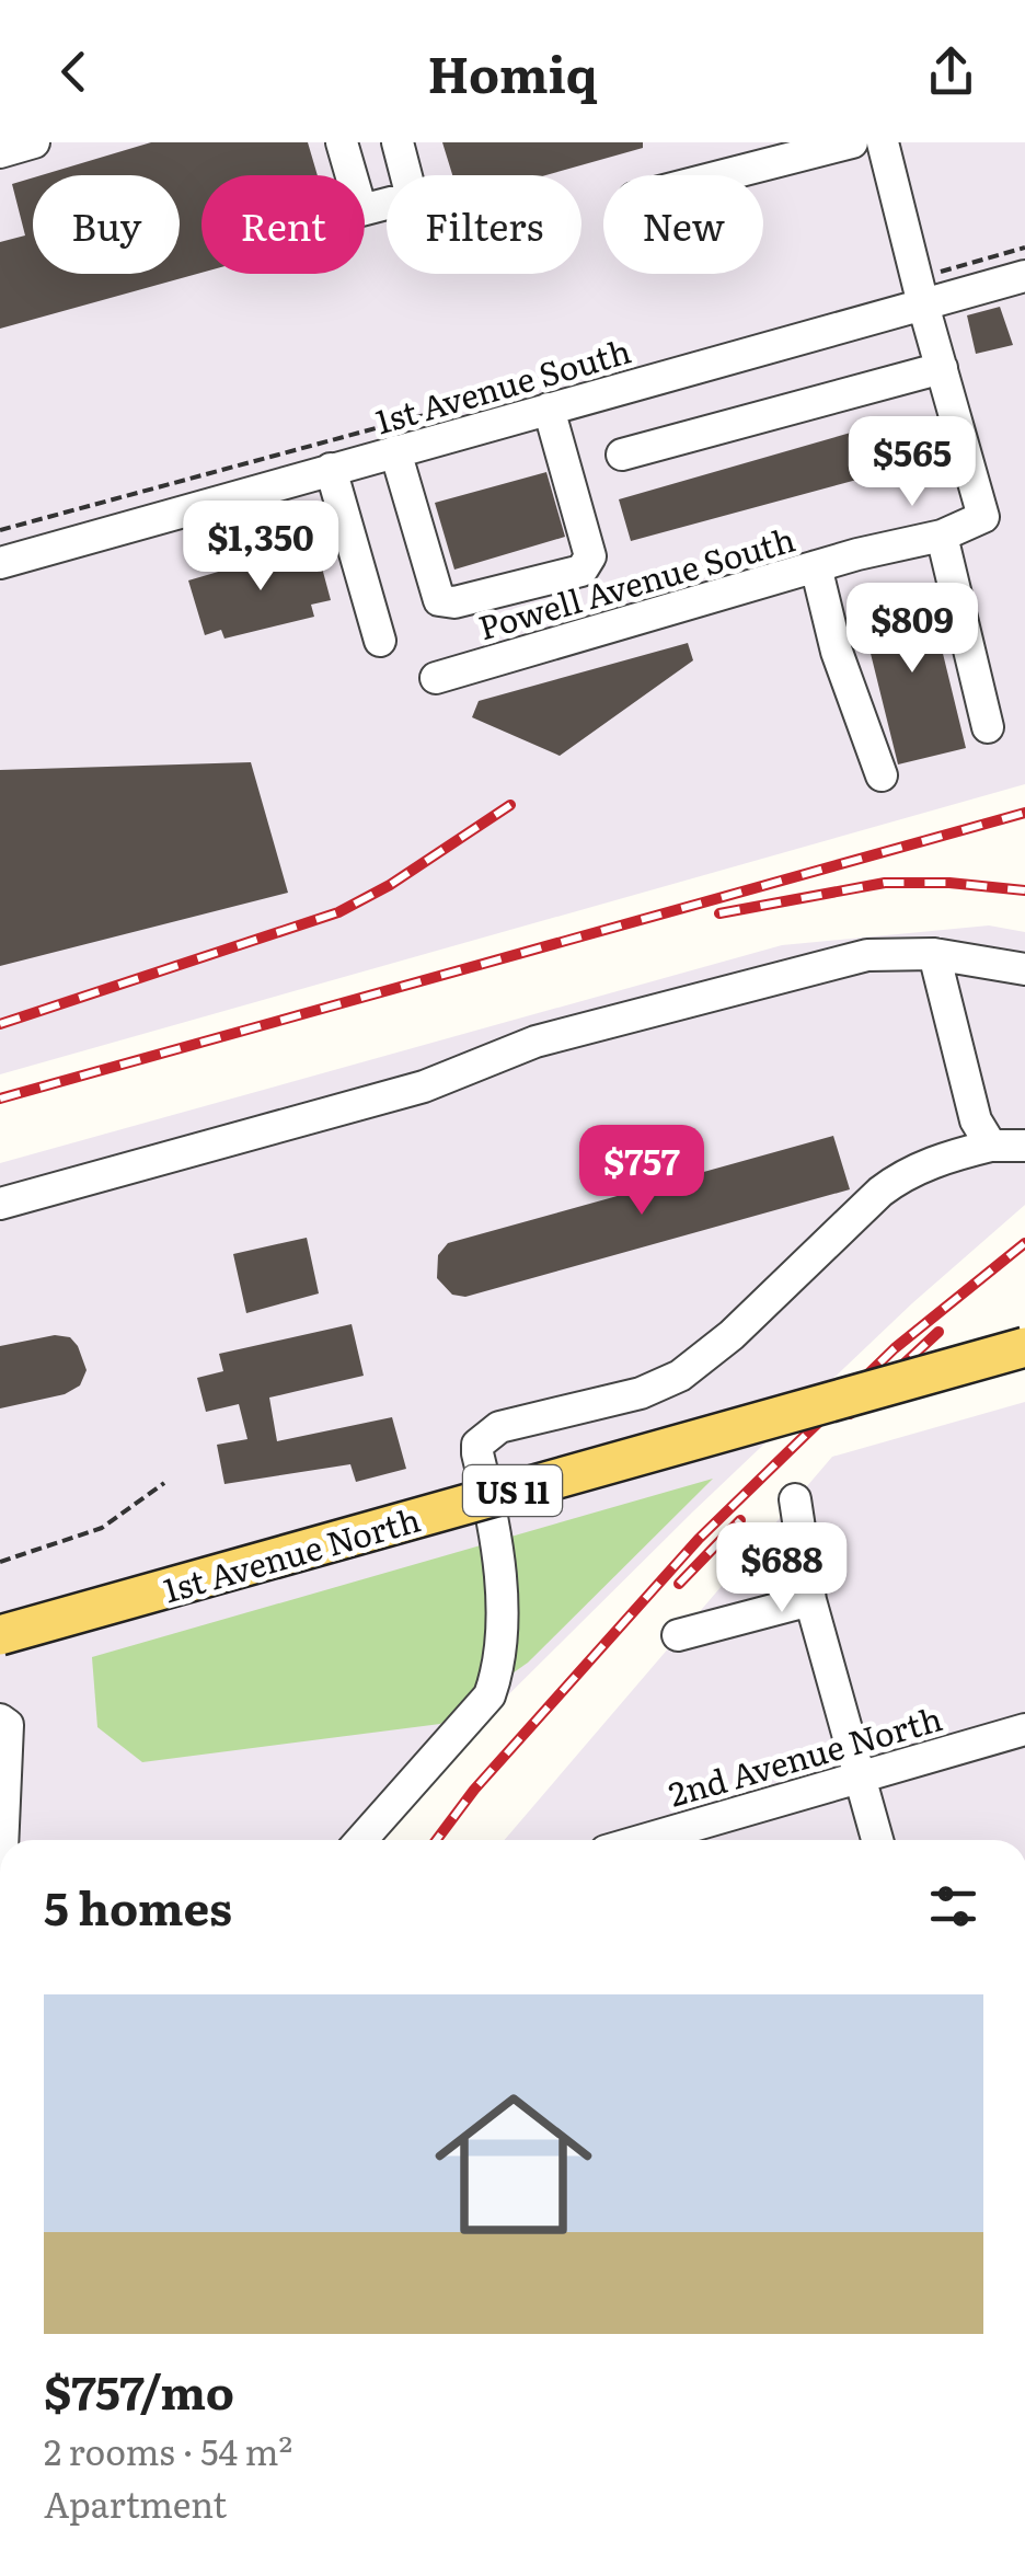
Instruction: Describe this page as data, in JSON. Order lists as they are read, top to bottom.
{
  "streets": {
    "main road": ["US 11", "1st Avenue North"],
    "street": ["1st Avenue South", "Powell Avenue South", "2nd Avenue North"]
  },
  "page": {
    "header": "Homiq",
    "chip": [
      "Buy",
      "Rent",
      "Filters",
      "New"
    ],
    "price": [
      "$565",
      "$1,350",
      "$809",
      "$757",
      "$688"
    ],
    "heading": "5 homes",
    "list": [
      {
        "name": "$757/mo",
        "note": "2 rooms · 54 m² · Apartment"
      }
    ]
  }
}
